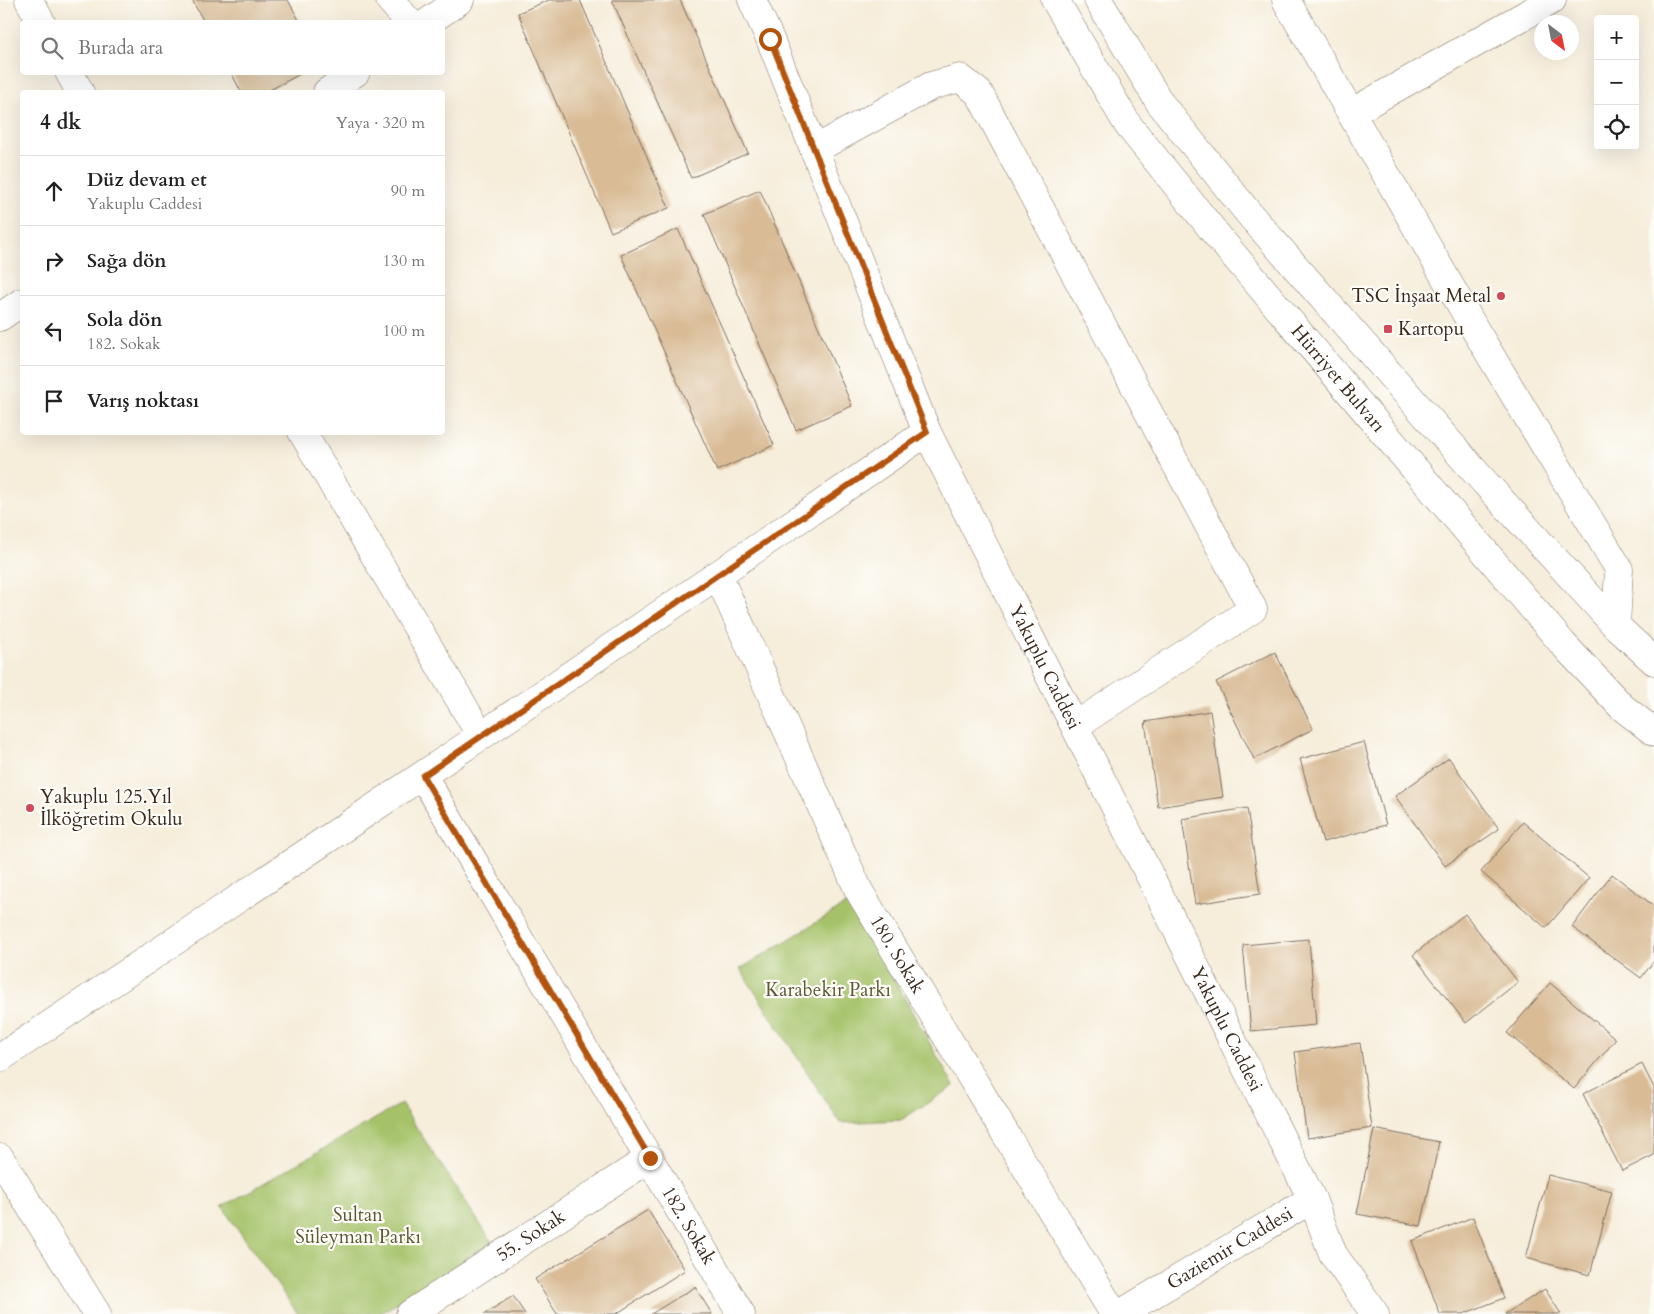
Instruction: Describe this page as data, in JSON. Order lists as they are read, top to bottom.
{
  "streets": {
    "street": [
      "Hürriyet Bulvarı",
      "Yakuplu Caddesi",
      "180. Sokak",
      "182. Sokak",
      "55. Sokak",
      "Gaziemir Caddesi"
    ]
  },
  "crossings": [
    ["Yakuplu Caddesi", "Gaziemir Caddesi"],
    ["182. Sokak", "55. Sokak"]
  ],
  "parks": ["Karabekir Parkı", "Sultan Süleyman Parkı"],
  "places": {
    "other": ["TSC İnşaat Metal", "Yakuplu 125.Yıl İlköğretim Okulu"],
    "transit": ["Kartopu"]
  },
  "north": "bottom right",
  "page": {
    "map_buttons": ["+", "−"],
    "search": "Burada ara",
    "heading": ["4 dk", "Yaya · 320 m"],
    "list": [
      ["Düz devam et", "Yakuplu Caddesi", "90 m"],
      ["Sağa dön", "130 m"],
      ["Sola dön", "182. Sokak", "100 m"],
      "Varış noktası"
    ]
  }
}
